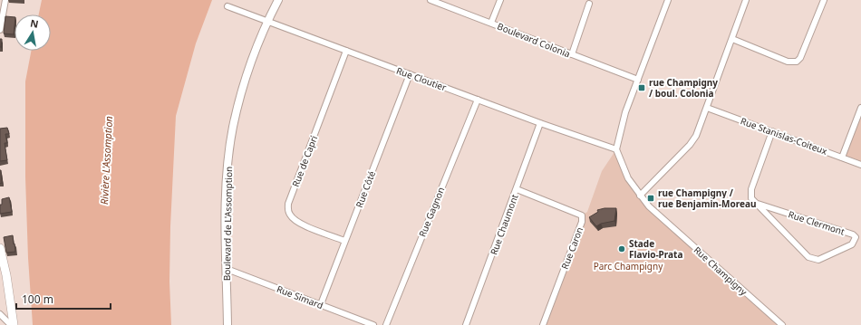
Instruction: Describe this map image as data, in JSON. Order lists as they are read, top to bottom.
{
  "streets": {
    "street": [
      "Boulevard Colonia",
      "Rue Cloutier",
      "Rue Stanislas-Coiteux",
      "Rue de Capri",
      "Rue Côté",
      "Rue Gagnon",
      "Rue Clermont",
      "Boulevard de L'Assomption",
      "Rue Chaumont",
      "Rue Caron",
      "Rue Champigny",
      "Rue Simard"
    ]
  },
  "crossings": [
    ["Rue Cloutier", "Rue de Capri"],
    ["Rue Cloutier", "Rue Côté"],
    ["Rue Cloutier", "Rue Gagnon"],
    ["Rue Cloutier", "Boulevard de L'Assomption"],
    ["Rue Cloutier", "Rue Chaumont"],
    ["Rue Cloutier", "Rue Champigny"],
    ["Rue Stanislas-Coiteux", "Rue Clermont"],
    ["Rue de Capri", "Rue Côté"],
    ["Rue Côté", "Rue Simard"],
    ["Boulevard de L'Assomption", "Rue Simard"],
    ["Rue Chaumont", "Rue Caron"]
  ],
  "water": ["Rivière L'Assomption"],
  "parks": ["Parc Champigny"],
  "places": {
    "transit": ["rue Champigny / boul. Colonia", "rue Champigny / rue Benjamin-Moreau"],
    "other": ["Stade Flavio-Prata"]
  },
  "scale_bar": "100 m",
  "north": "top"
}
